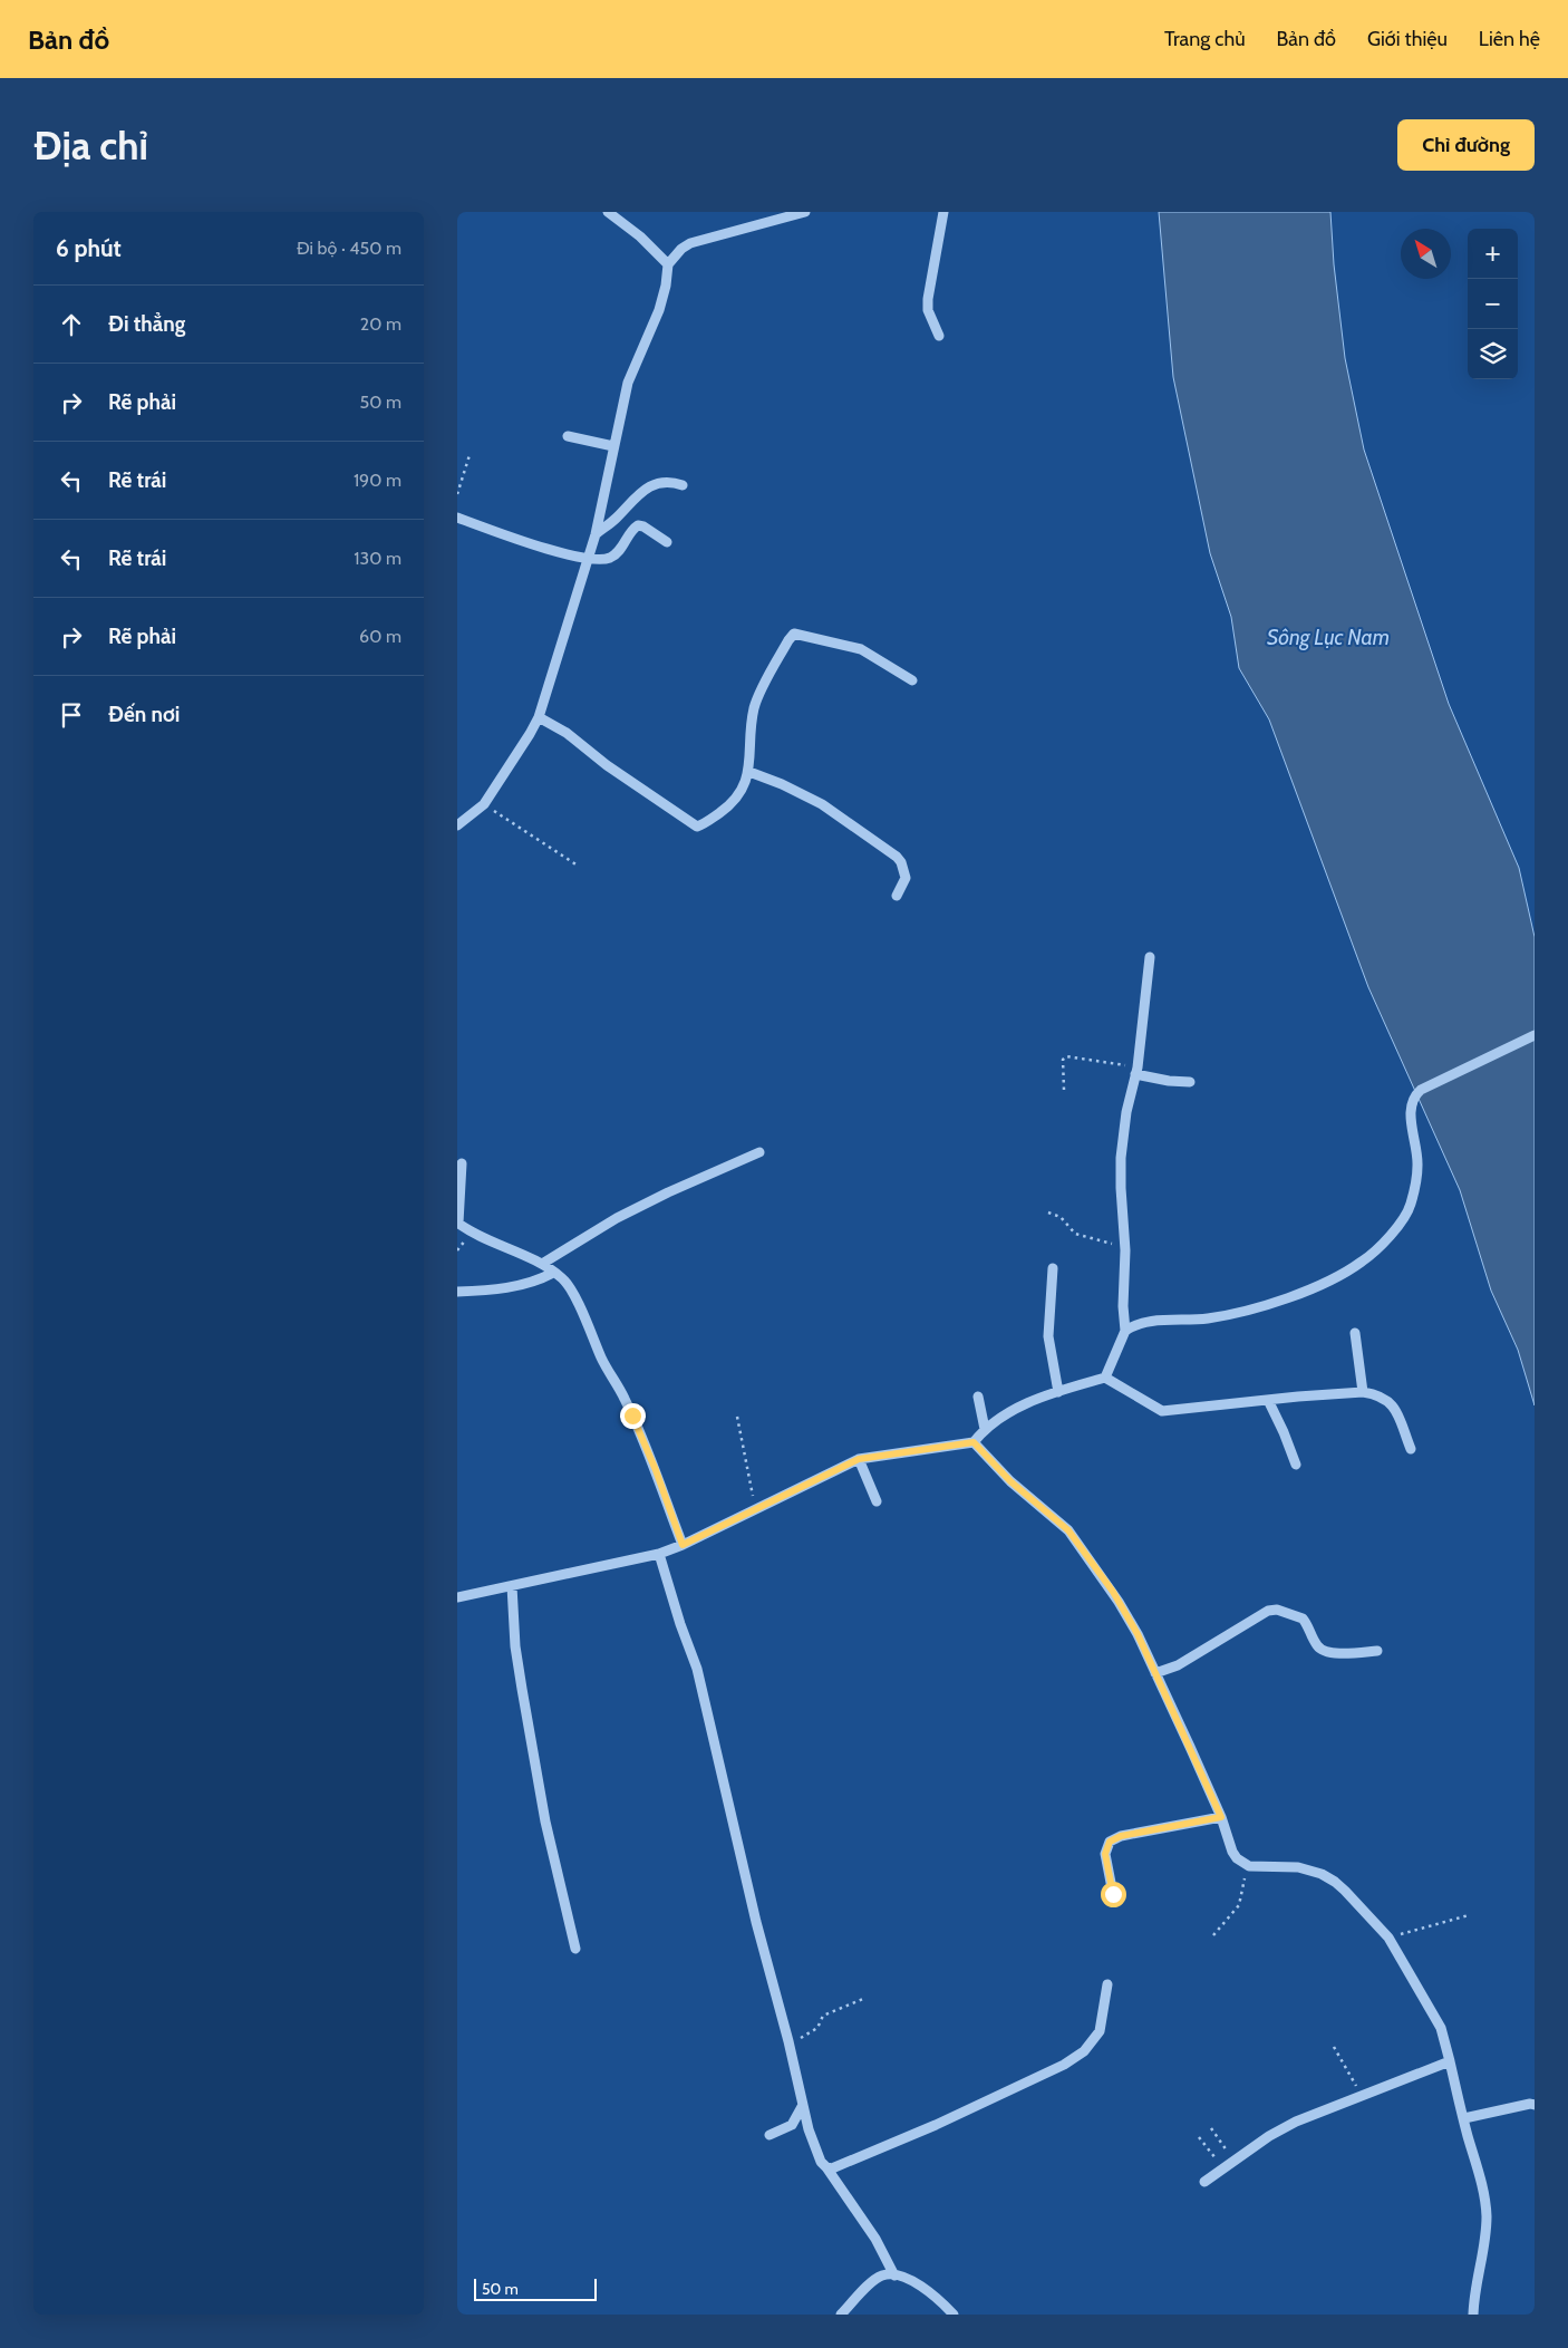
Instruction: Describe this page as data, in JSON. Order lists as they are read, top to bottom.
{
  "water": ["Sông Lục Nam"],
  "scale_bar": "50 m",
  "north": "top left",
  "page": {
    "header": "Bản đồ",
    "nav": [
      "Trang chủ",
      "Bản đồ",
      "Giới thiệu",
      "Liên hệ"
    ],
    "buttons": "Chỉ đường",
    "title": "Địa chỉ",
    "heading": ["6 phút", "Đi bộ · 450 m"],
    "map_buttons": ["+", "−"],
    "list": [
      ["Đi thẳng", "20 m"],
      ["Rẽ phải", "50 m"],
      ["Rẽ trái", "190 m"],
      ["Rẽ trái", "130 m"],
      ["Rẽ phải", "60 m"],
      "Đến nơi"
    ],
    "scale": "50 m"
  }
}
